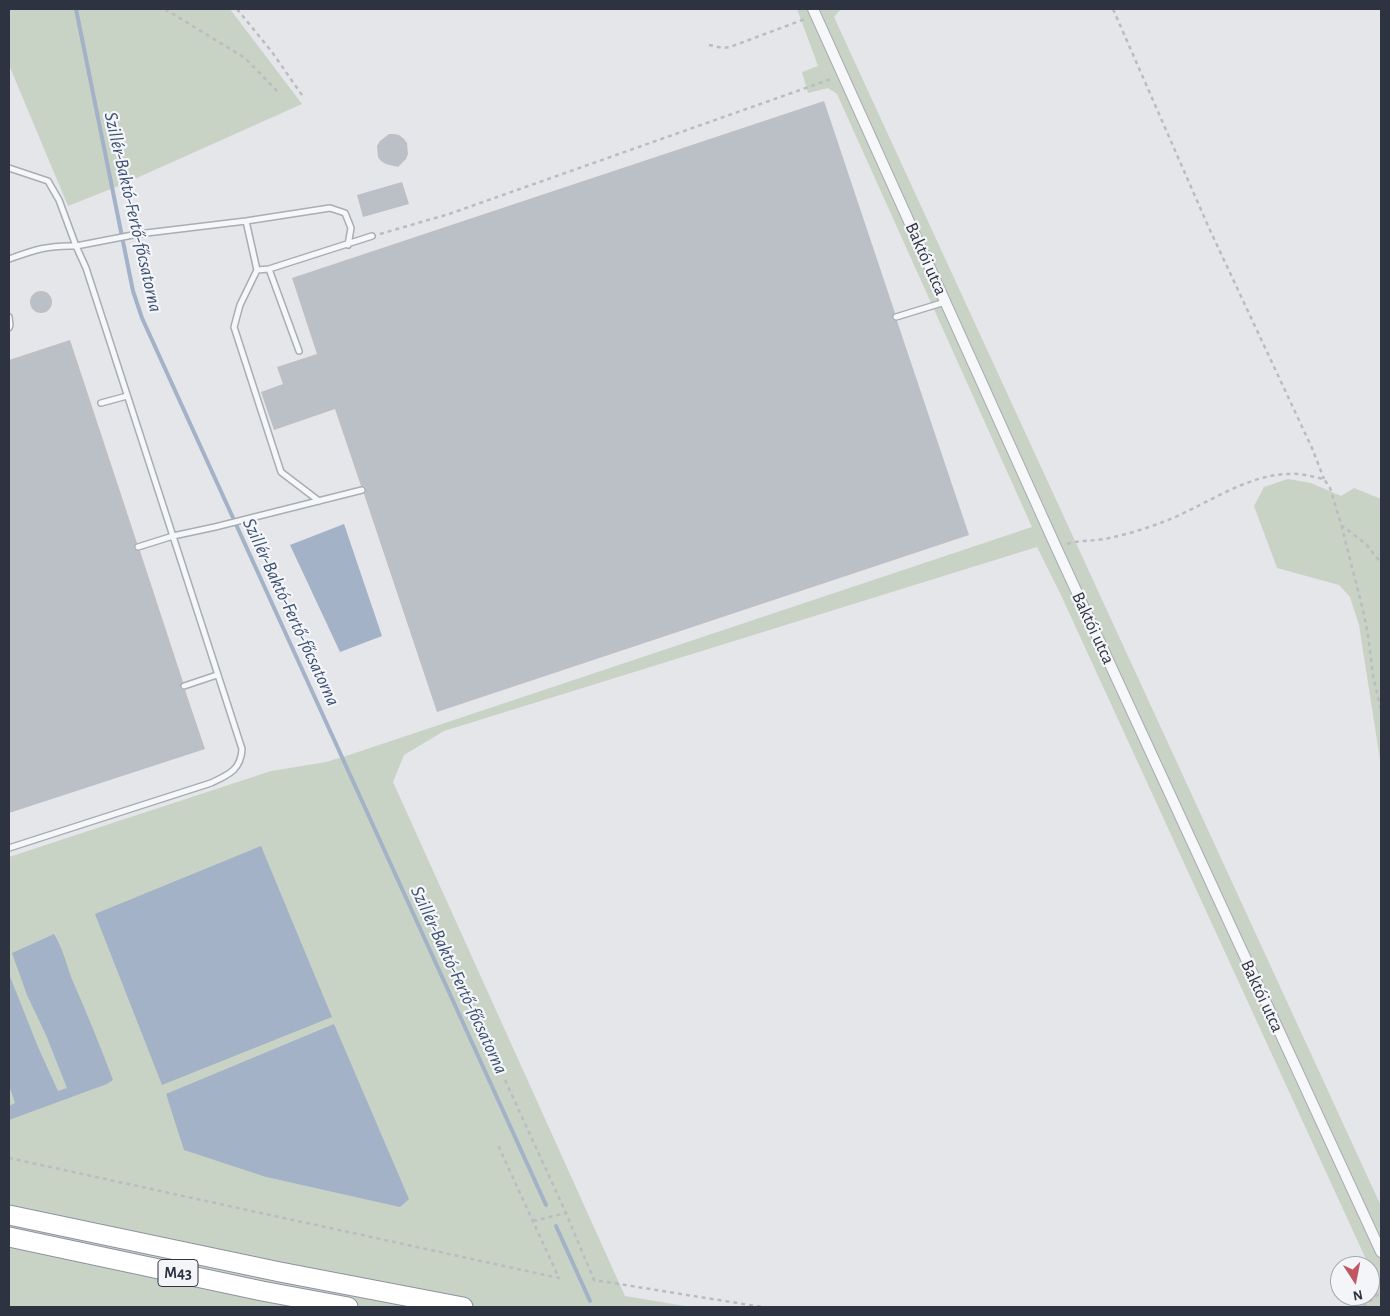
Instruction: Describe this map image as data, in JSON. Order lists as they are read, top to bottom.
{
  "streets": {
    "highway": ["M43"],
    "street": ["Baktói utca"]
  },
  "water": ["Szillér-Baktó-Fertő-főcsatorna"],
  "north": "bottom"
}
